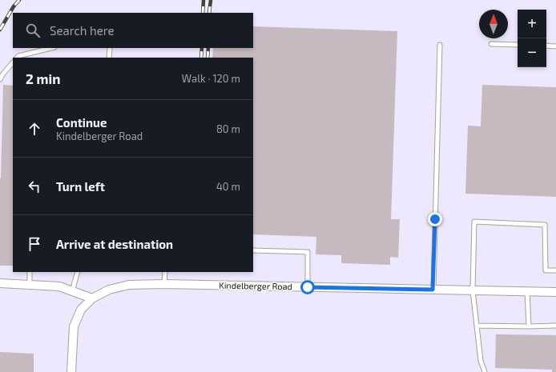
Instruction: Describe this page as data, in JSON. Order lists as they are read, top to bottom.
{
  "streets": {
    "street": ["Kindelberger Road"]
  },
  "north": "top",
  "page": {
    "map_buttons": ["+", "−"],
    "search": "Search here",
    "heading": ["2 min", "Walk · 120 m"],
    "list": [
      ["Continue", "Kindelberger Road", "80 m"],
      ["Turn left", "40 m"],
      "Arrive at destination"
    ]
  }
}
